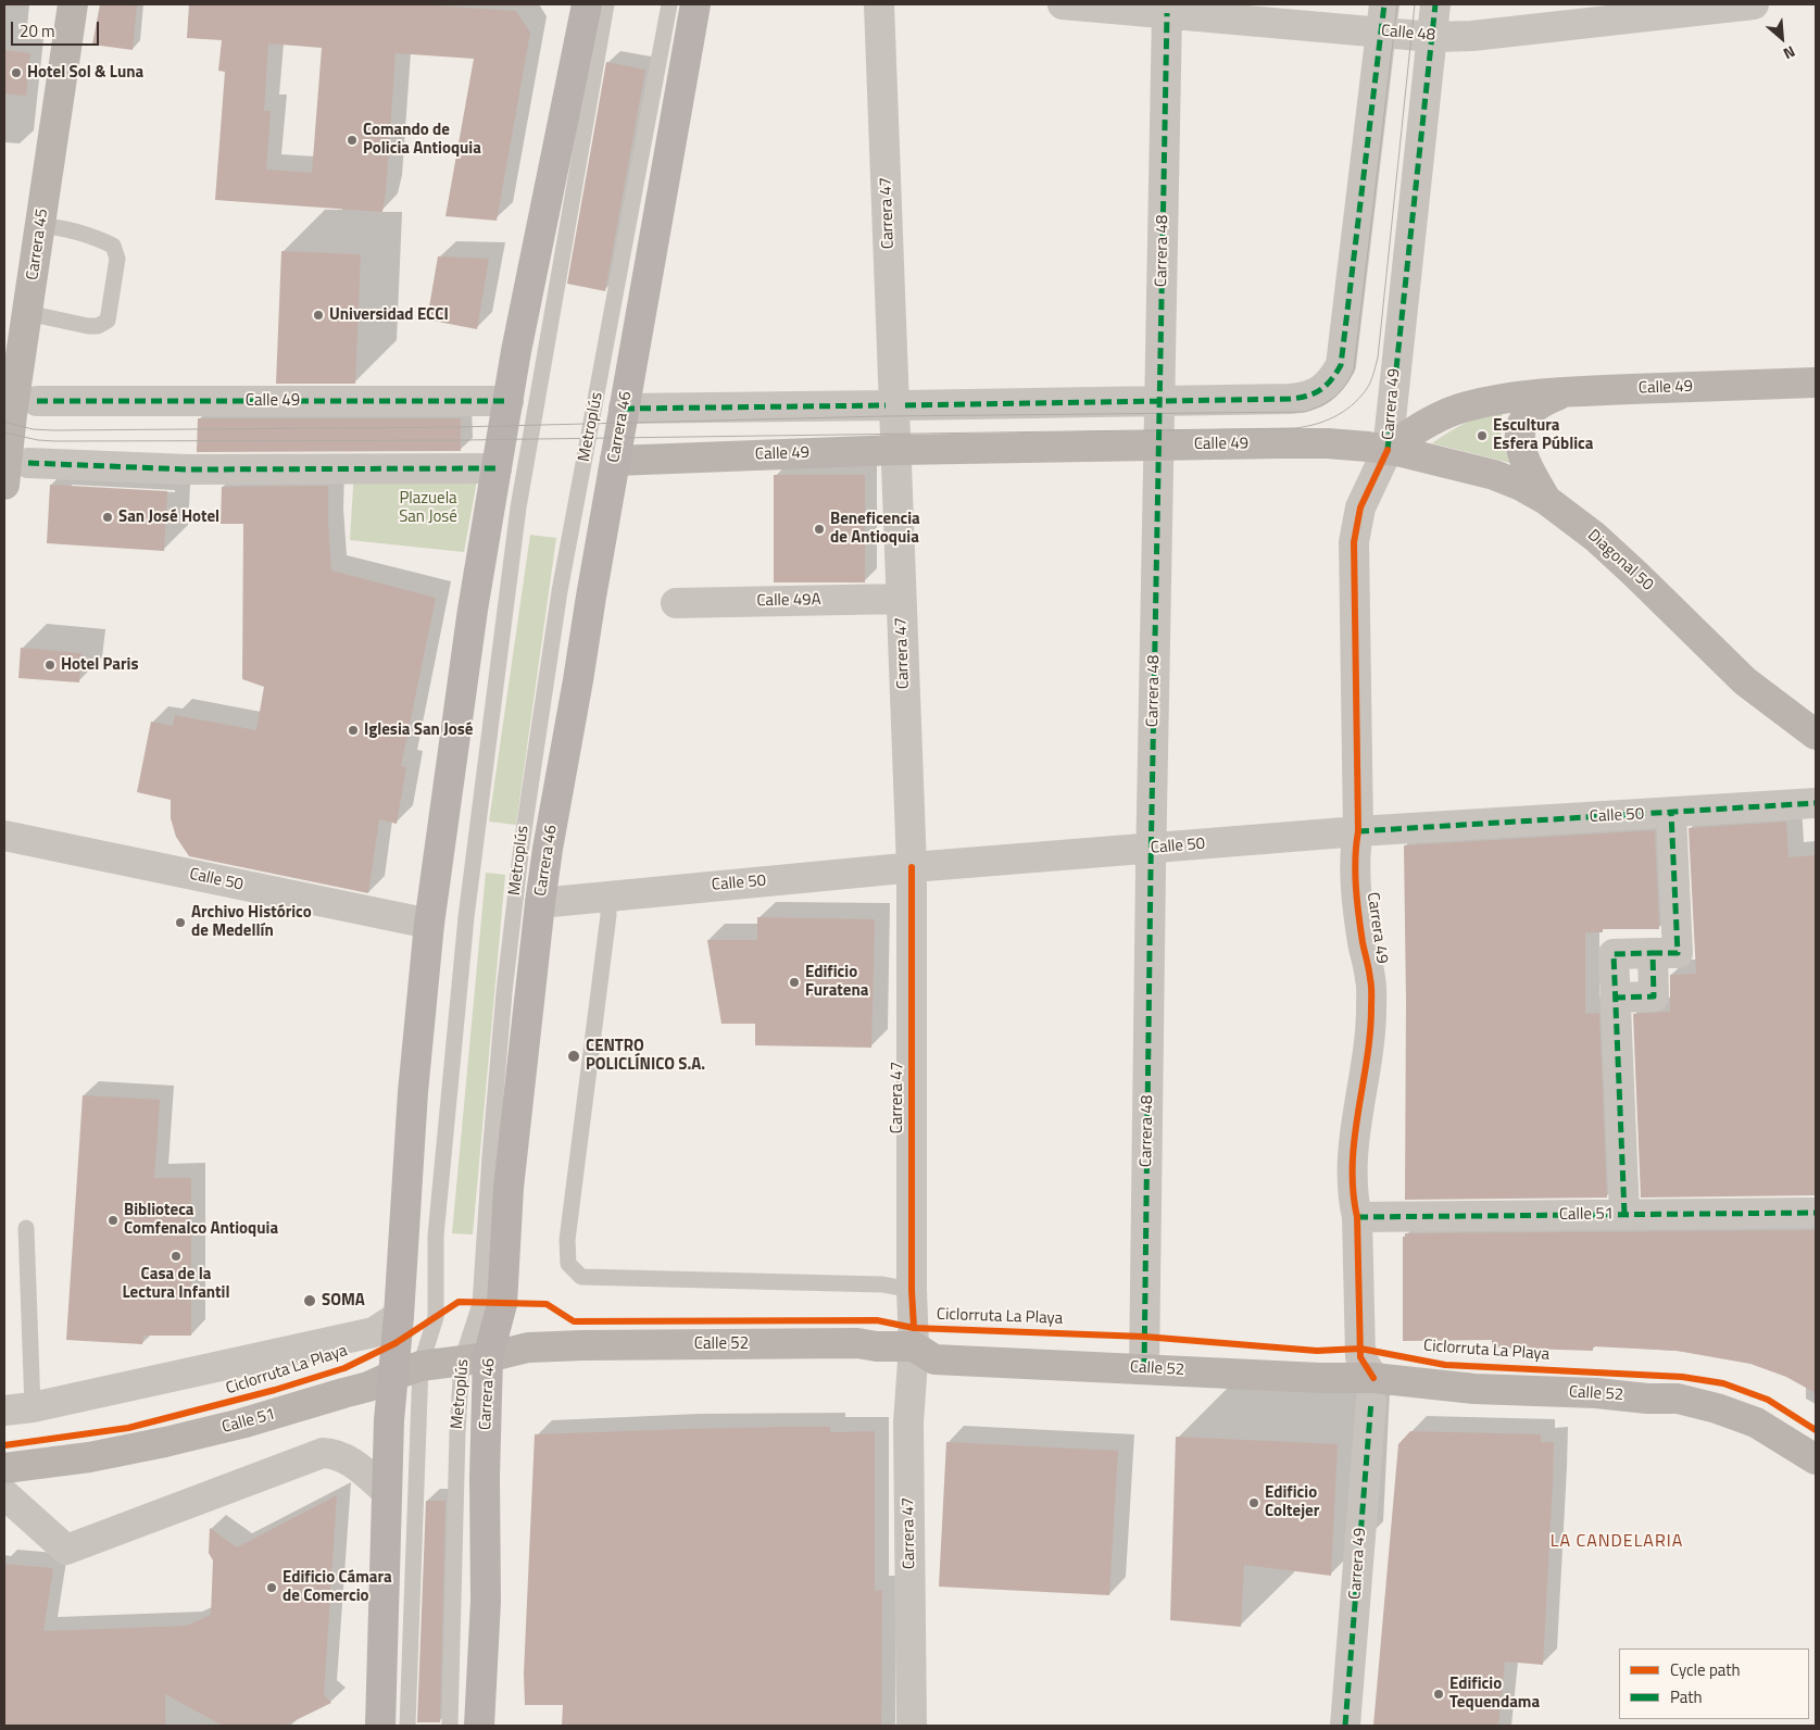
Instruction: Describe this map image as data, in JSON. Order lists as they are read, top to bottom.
{
  "streets": {
    "main road": [
      "Carrera 45",
      "Calle 49",
      "Carrera 46",
      "Diagonal 50",
      "Calle 51",
      "Calle 52"
    ],
    "street": [
      "Calle 48",
      "Carrera 47",
      "Carrera 48",
      "Carrera 49",
      "Calle 49A",
      "Calle 50"
    ],
    "lane": ["Metroplús"],
    "cycle path": ["Ciclorruta La Playa"]
  },
  "crossings": [
    ["Calle 48", "Carrera 48"],
    ["Calle 48", "Carrera 49"],
    ["Carrera 47", "Calle 49"],
    ["Carrera 47", "Calle 49A"],
    ["Carrera 47", "Calle 50"],
    ["Carrera 47", "Calle 52"],
    ["Carrera 48", "Calle 49"],
    ["Carrera 48", "Calle 50"],
    ["Carrera 48", "Calle 52"],
    ["Calle 49", "Carrera 49"],
    ["Calle 49", "Carrera 46"],
    ["Calle 49", "Diagonal 50"],
    ["Carrera 49", "Diagonal 50"],
    ["Carrera 49", "Calle 50"],
    ["Carrera 49", "Calle 51"],
    ["Carrera 49", "Calle 52"],
    ["Metroplús", "Carrera 46"],
    ["Metroplús", "Calle 51"],
    ["Metroplús", "Calle 52"],
    ["Carrera 46", "Calle 50"],
    ["Carrera 46", "Calle 51"],
    ["Carrera 46", "Calle 52"],
    ["Calle 51", "Calle 52"]
  ],
  "districts": ["LA CANDELARIA"],
  "parks": ["Plazuela San José"],
  "places": [
    "Hotel Sol & Luna",
    "Comando de Policia Antioquia",
    "Universidad ECCI",
    "Escultura Esfera Pública",
    "San José Hotel",
    "Beneficencia de Antioquia",
    "Hotel Paris",
    "Iglesia San José",
    "Archivo Histórico de Medellín",
    "Edificio Furatena",
    "CENTRO POLICLÍNICO S.A.",
    "Biblioteca Comfenalco Antioquia",
    "Casa de la Lectura Infantil",
    "SOMA",
    "Edificio Coltejer",
    "Edificio Cámara de Comercio",
    "Edificio Tequendama"
  ],
  "legend": ["Cycle path", "Path"],
  "scale_bar": "20 m",
  "north": "bottom right"
}
